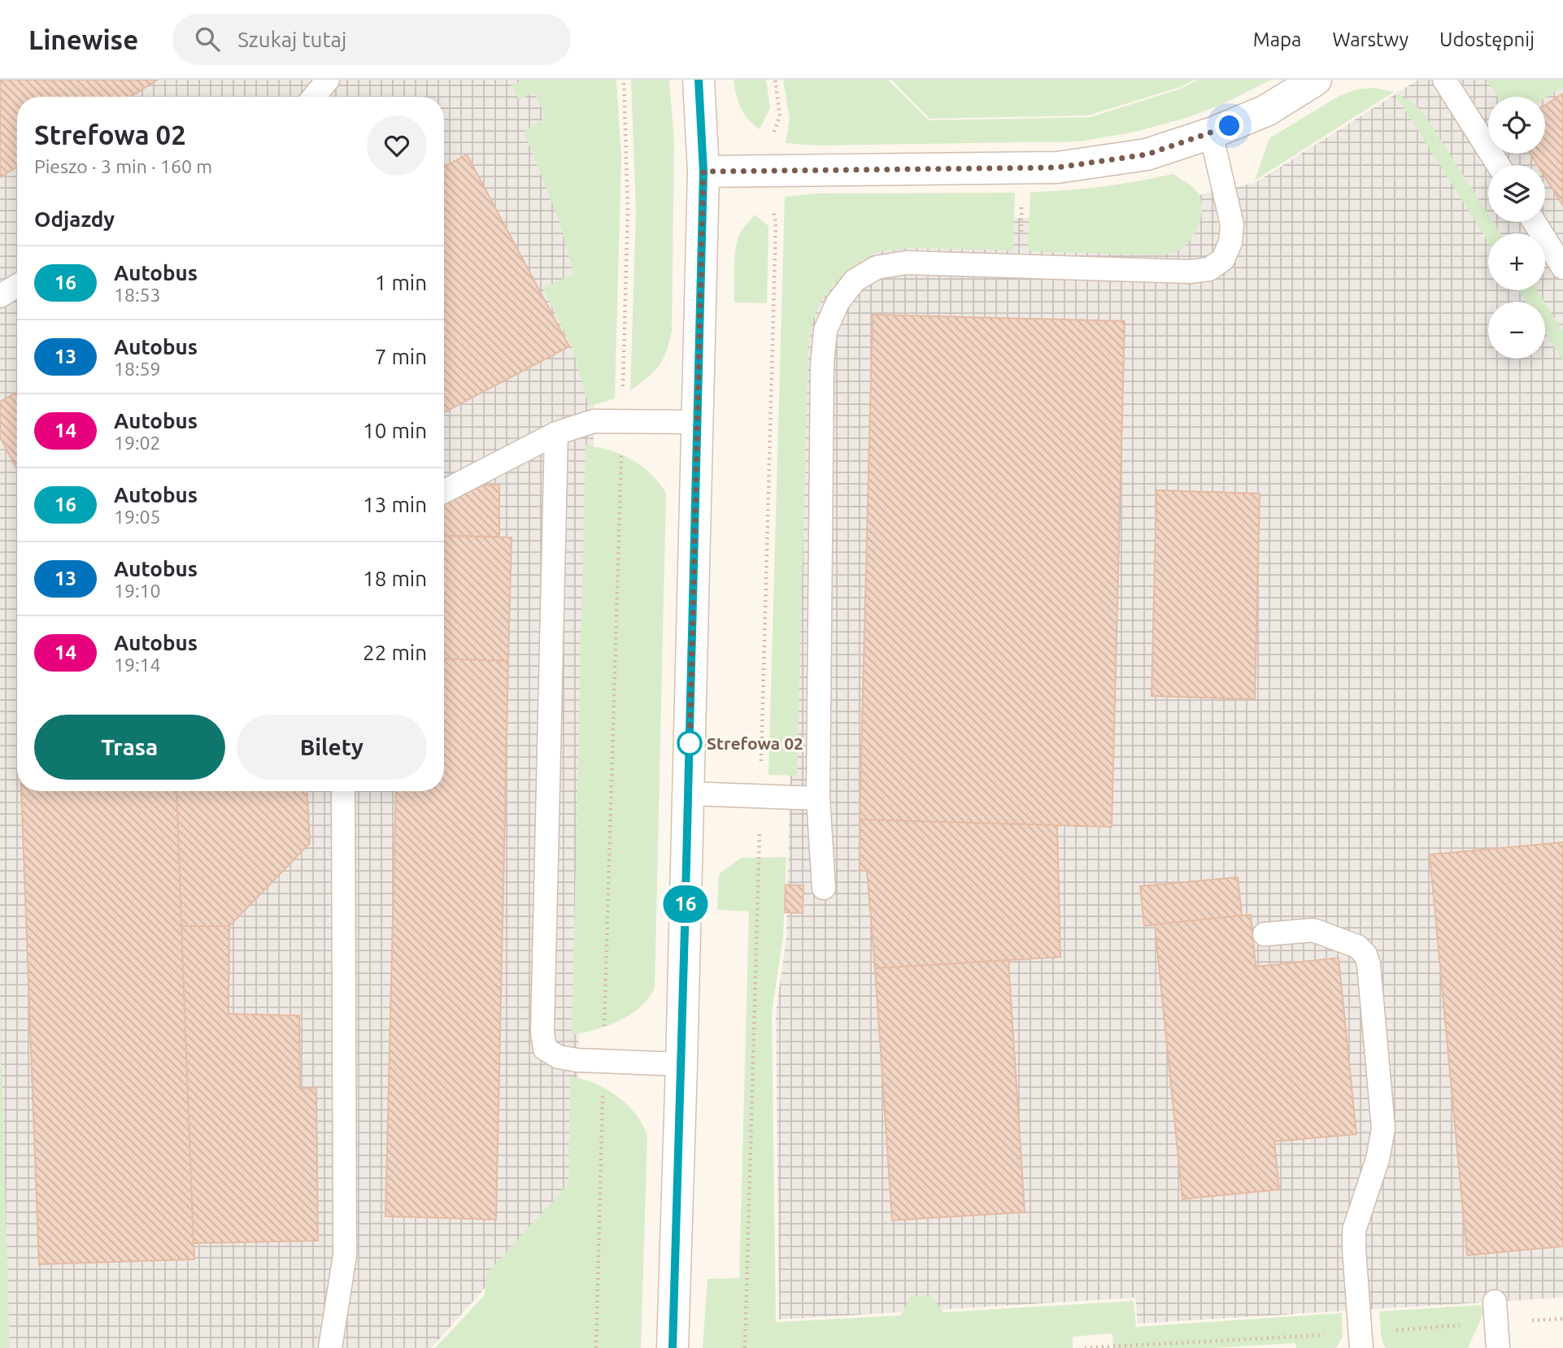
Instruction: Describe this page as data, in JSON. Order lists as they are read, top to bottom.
{
  "places": ["Strefowa 02"],
  "lines": ["bus line 16"],
  "page": {
    "header": "Linewise",
    "search": "Szukaj tutaj",
    "nav": ["Mapa", "Warstwy", "Udostępnij"],
    "on_map": "16",
    "map_buttons": ["+", "−"],
    "heading": [
      ["Strefowa 02", "Pieszo · 3 min · 160 m"],
      "Odjazdy"
    ],
    "list": [
      {
        "mark": "16",
        "name": "Autobus",
        "note": "18:53",
        "value": "1 min"
      },
      {
        "mark": "13",
        "name": "Autobus",
        "note": "18:59",
        "value": "7 min"
      },
      {
        "mark": "14",
        "name": "Autobus",
        "note": "19:02",
        "value": "10 min"
      },
      {
        "mark": "16",
        "name": "Autobus",
        "note": "19:05",
        "value": "13 min"
      },
      {
        "mark": "13",
        "name": "Autobus",
        "note": "19:10",
        "value": "18 min"
      },
      {
        "mark": "14",
        "name": "Autobus",
        "note": "19:14",
        "value": "22 min"
      }
    ],
    "buttons": ["Trasa", "Bilety"]
  }
}
